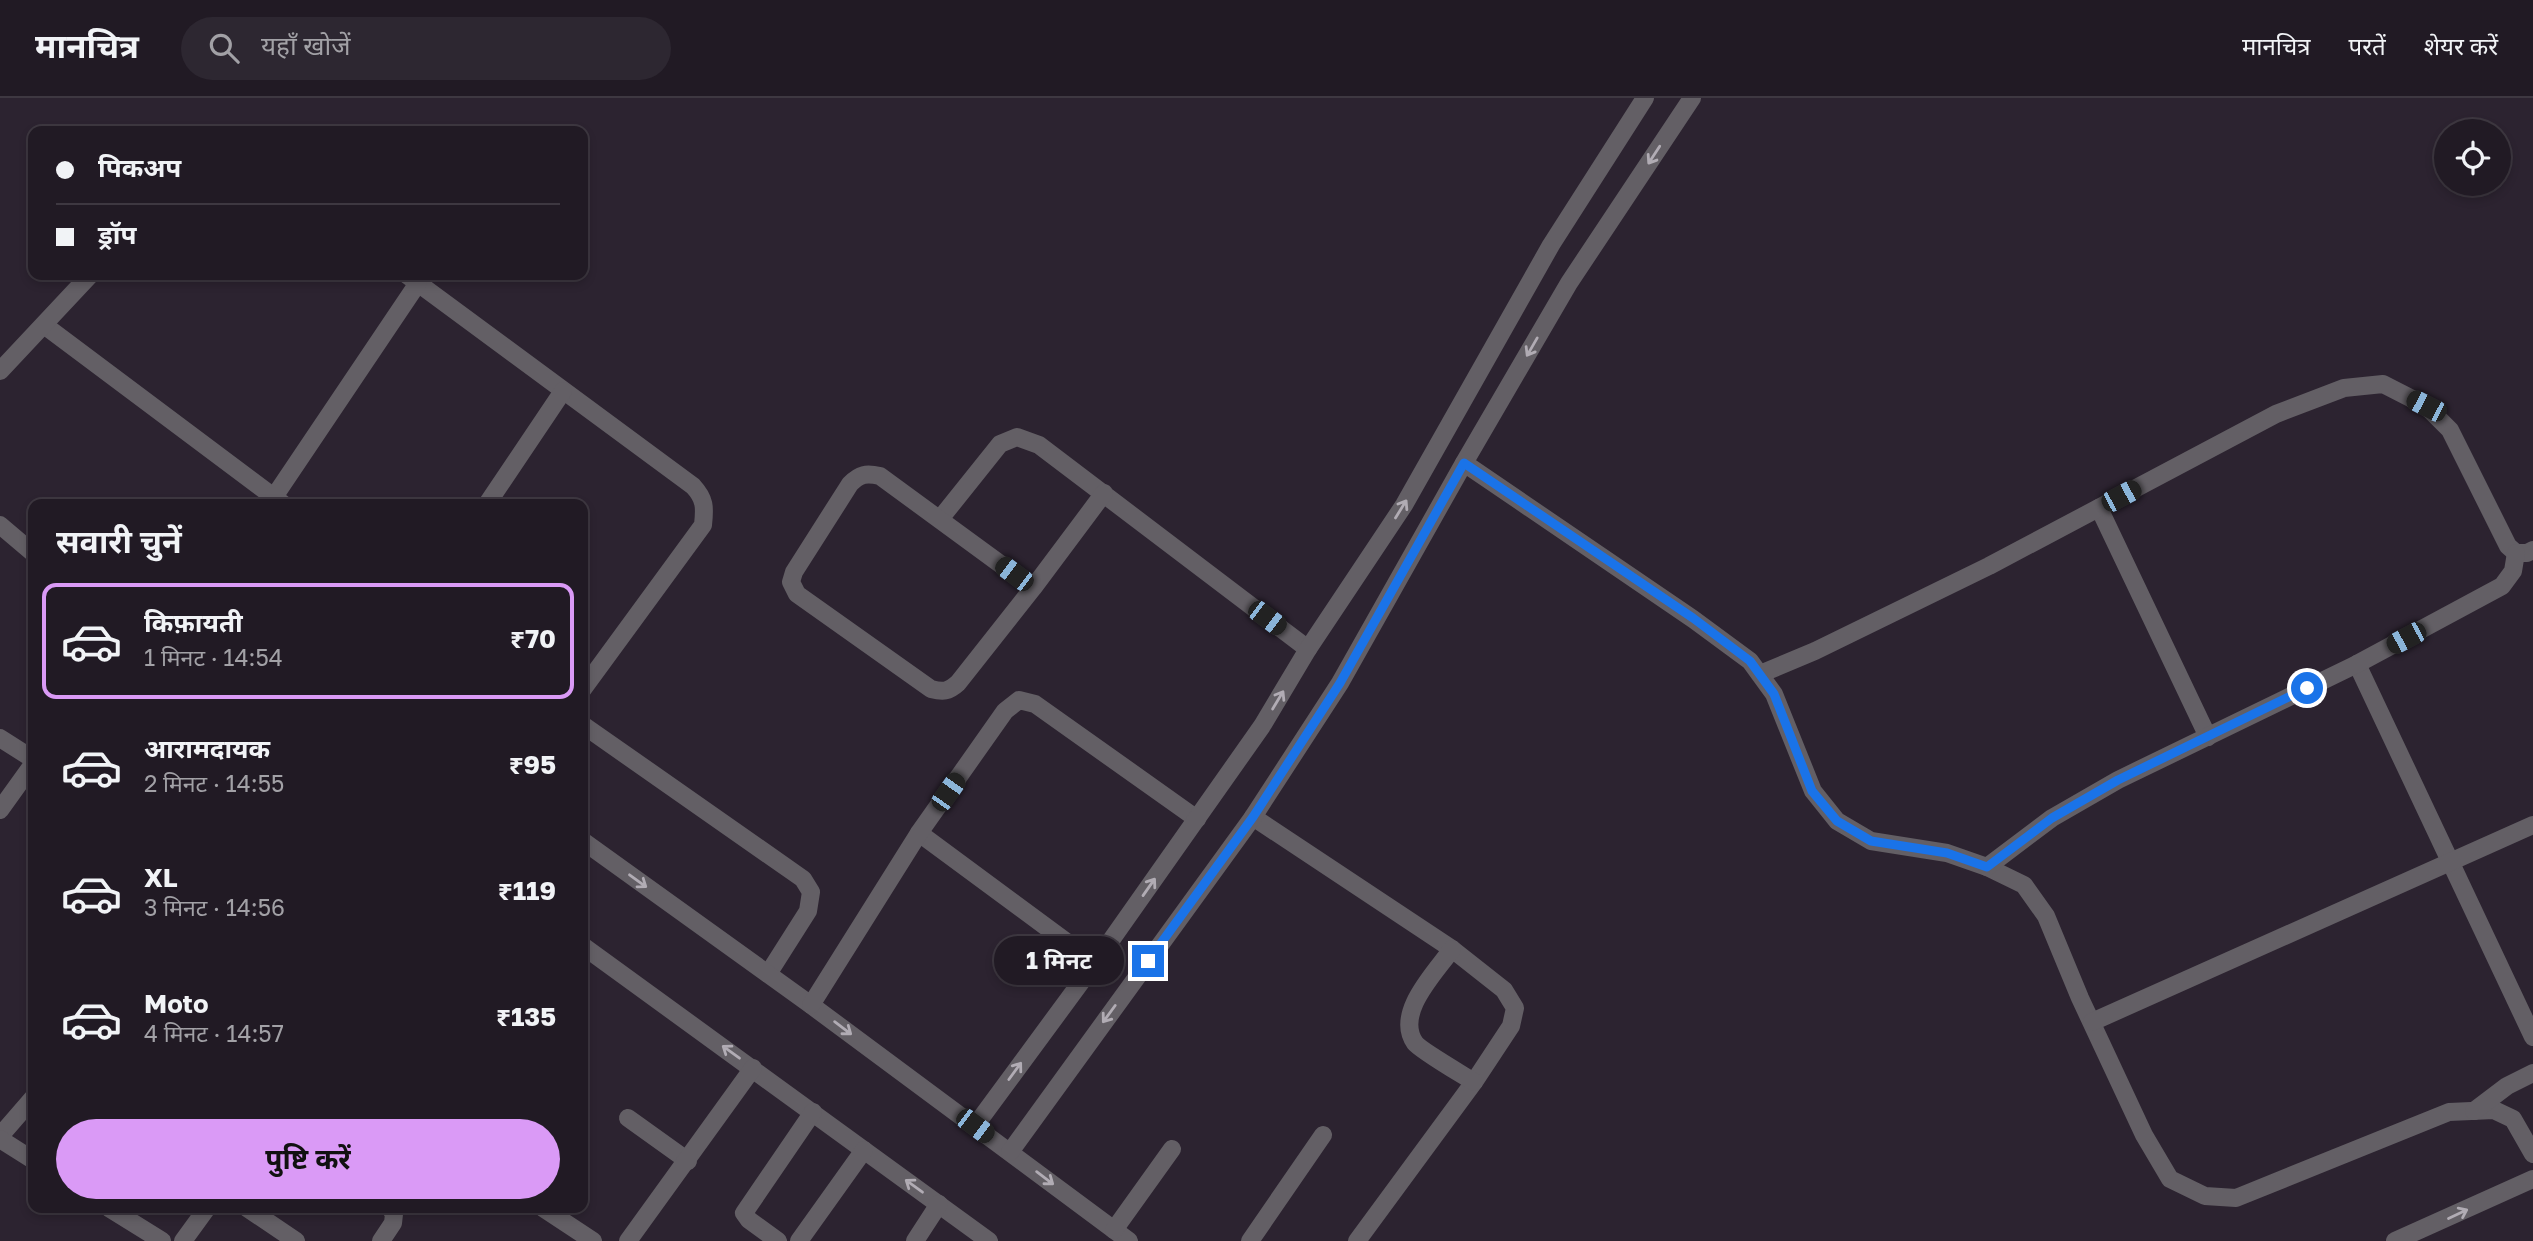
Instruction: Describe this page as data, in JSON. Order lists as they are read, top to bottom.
{
  "page": {
    "header": "मानचित्र",
    "search": "यहाँ खोजें",
    "nav": ["मानचित्र", "परतें", "शेयर करें"],
    "banner": ["पिकअप", "ड्रॉप"],
    "heading": "सवारी चुनें",
    "list": [
      {
        "name": "किफ़ायती",
        "note": "1 मिनट · 14:54",
        "value": "₹70"
      },
      {
        "name": "आरामदायक",
        "note": "2 मिनट · 14:55",
        "value": "₹95"
      },
      {
        "name": "XL",
        "note": "3 मिनट · 14:56",
        "value": "₹119"
      },
      {
        "name": "Moto",
        "note": "4 मिनट · 14:57",
        "value": "₹135"
      }
    ],
    "bubble": "1 मिनट",
    "buttons": "पुष्टि करें"
  }
}
